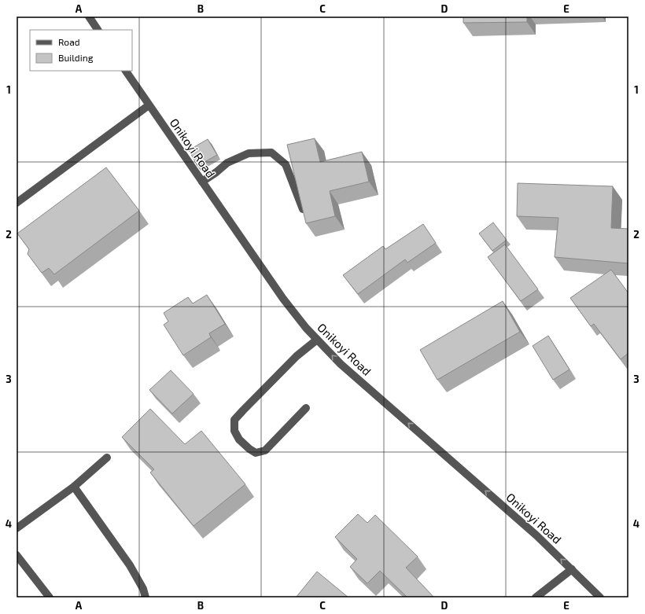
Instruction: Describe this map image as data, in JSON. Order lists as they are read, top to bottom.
{
  "streets": {
    "street": ["Onikoyi Road"]
  },
  "one_way": ["Onikoyi Road"],
  "legend": ["Road", "Building"],
  "grid": {
    "columns": [
      "A",
      "B",
      "C",
      "D",
      "E"
    ],
    "rows": [
      "1",
      "2",
      "3",
      "4"
    ]
  }
}
